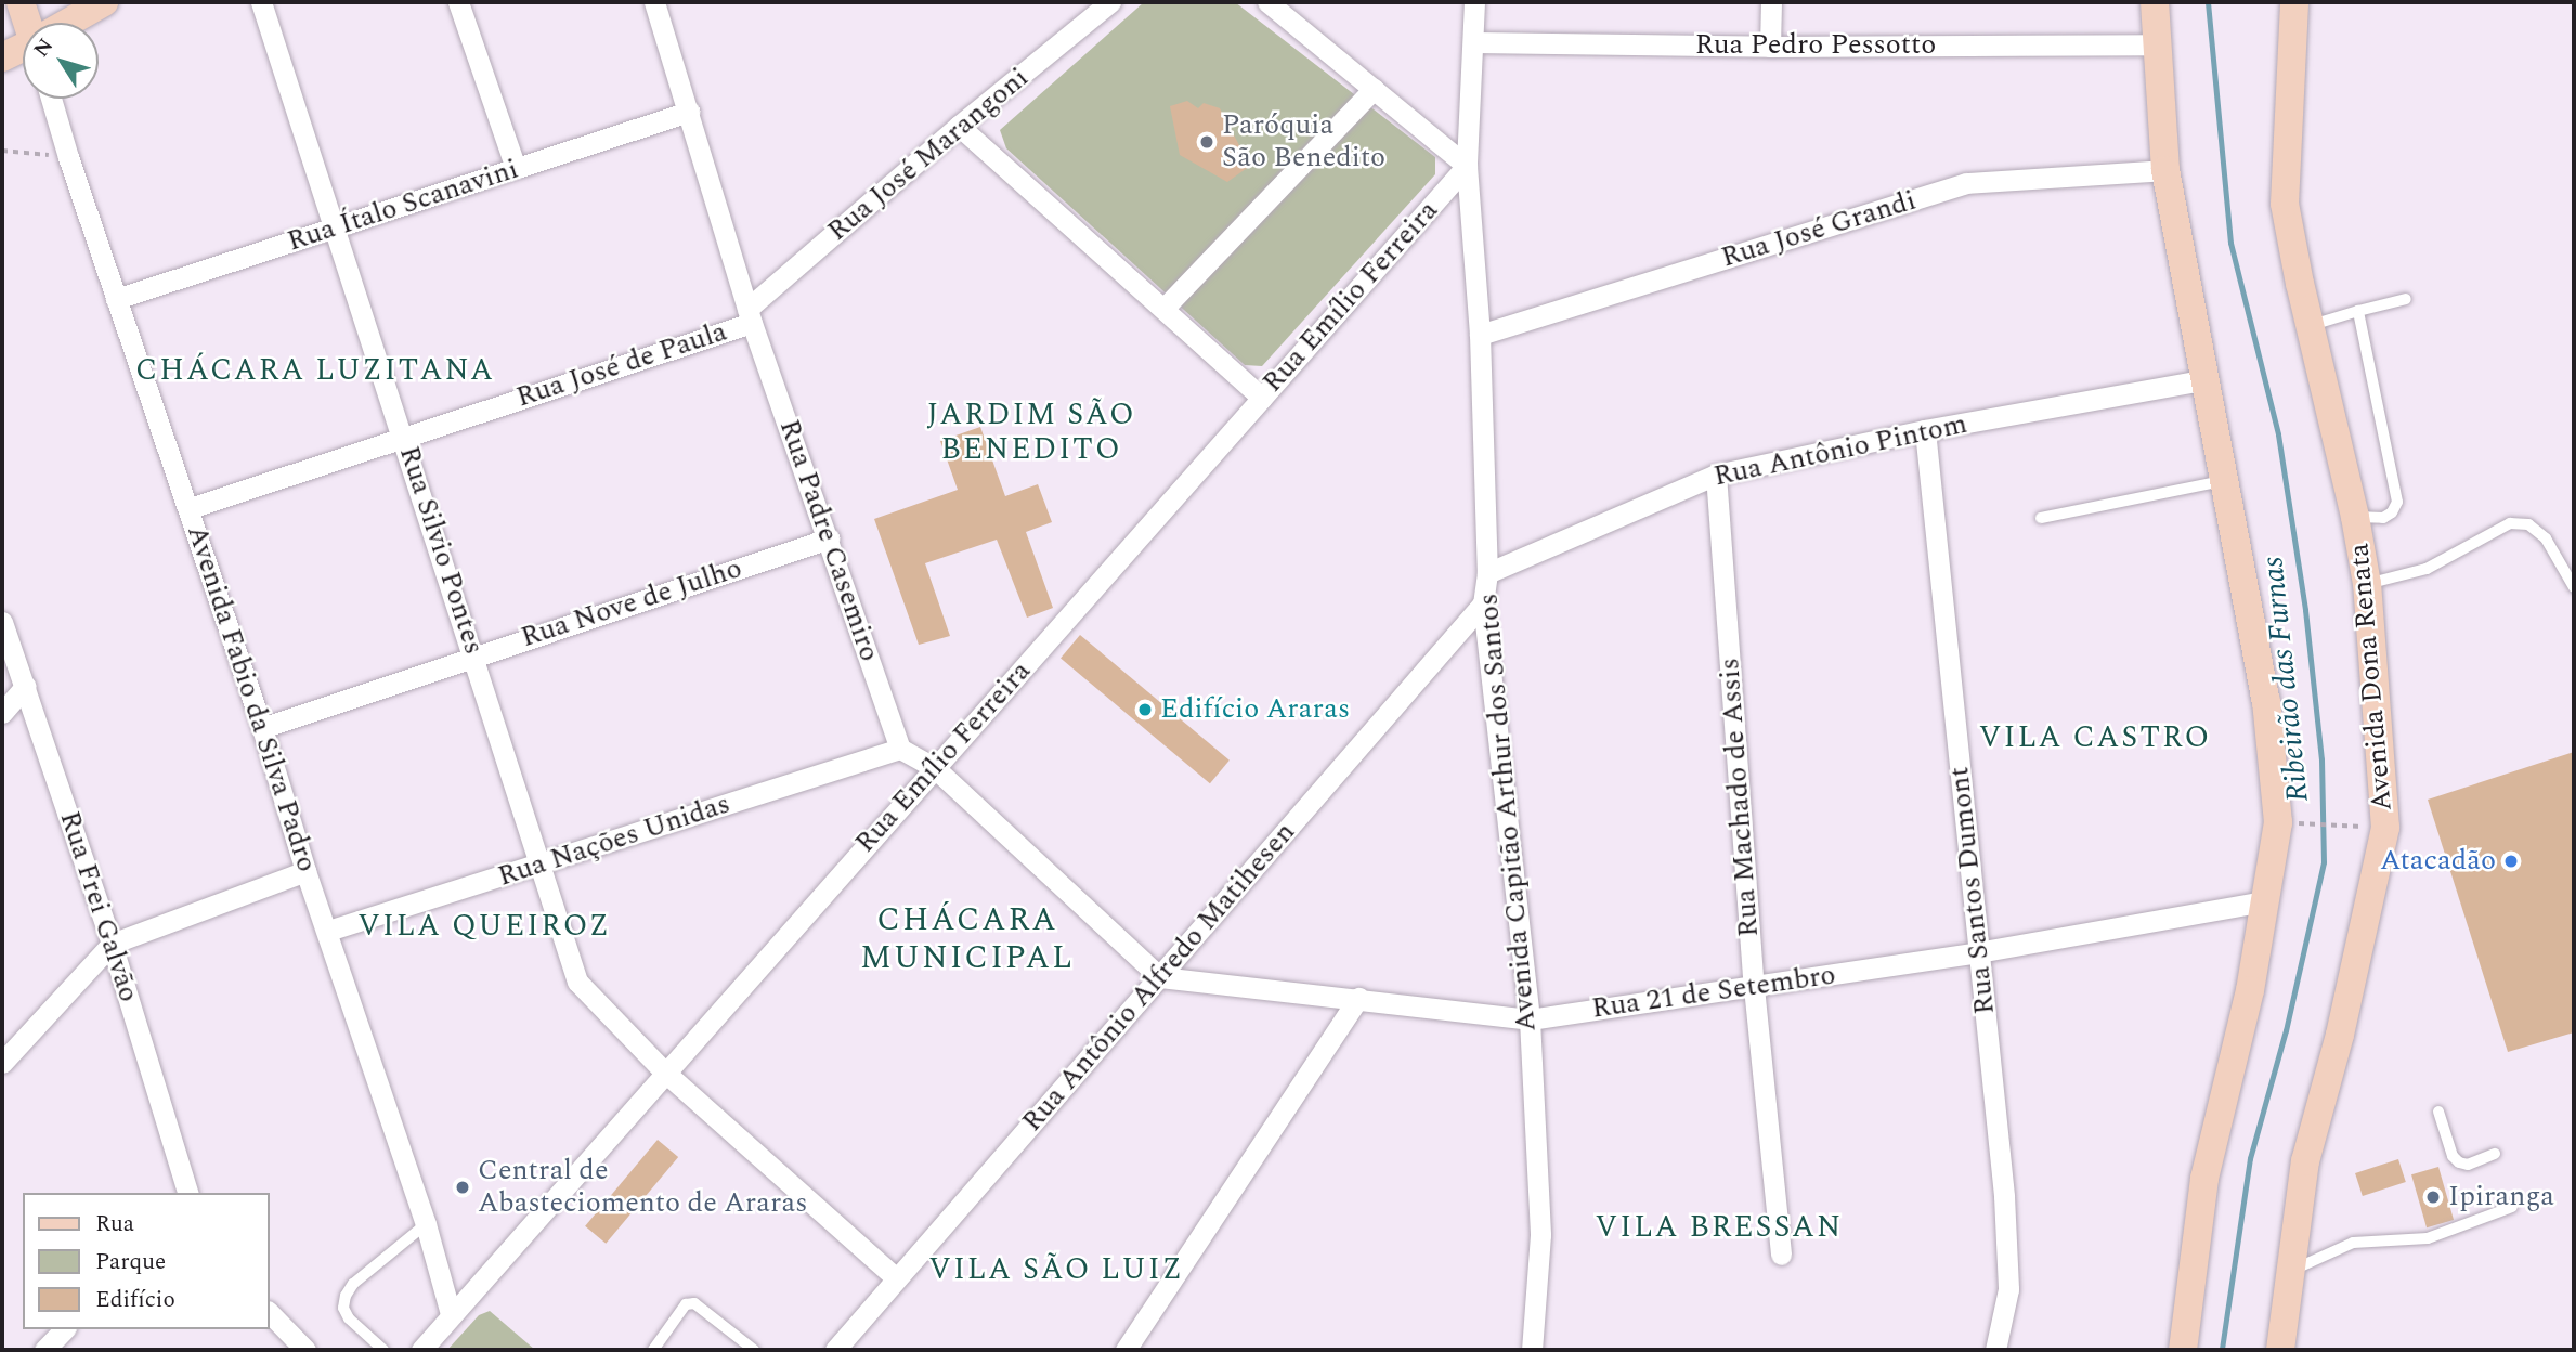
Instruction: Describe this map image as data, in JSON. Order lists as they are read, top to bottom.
{
  "streets": {
    "main road": ["Avenida Dona Renata"],
    "street": [
      "Rua Pedro Pessotto",
      "Rua José Marangoni",
      "Rua Ítalo Scanavini",
      "Rua José Grandi",
      "Rua Emílio Ferreira",
      "Rua José de Paula",
      "Rua Antônio Pintom",
      "Rua Padre Casemiro",
      "Rua Silvio Pontes",
      "Rua Nove de Julho",
      "Avenida Fabio da Silva Padro",
      "Rua Machado de Assis",
      "Avenida Capitão Arthur dos Santos",
      "Rua Nações Unidas",
      "Rua Santos Dumont",
      "Rua Frei Galvão",
      "Rua Antônio Alfredo Matihesen",
      "Rua 21 de Setembro"
    ]
  },
  "crossings": [
    ["Rua Pedro Pessotto", "Avenida Capitão Arthur dos Santos"],
    ["Rua José Marangoni", "Rua José de Paula"],
    ["Rua José Marangoni", "Rua Padre Casemiro"],
    ["Rua Ítalo Scanavini", "Rua Padre Casemiro"],
    ["Rua Ítalo Scanavini", "Rua Silvio Pontes"],
    ["Rua Ítalo Scanavini", "Avenida Fabio da Silva Padro"],
    ["Rua José Grandi", "Avenida Capitão Arthur dos Santos"],
    ["Rua Emílio Ferreira", "Rua Silvio Pontes"],
    ["Rua Emílio Ferreira", "Avenida Fabio da Silva Padro"],
    ["Rua Emílio Ferreira", "Avenida Capitão Arthur dos Santos"],
    ["Rua José de Paula", "Rua Padre Casemiro"],
    ["Rua José de Paula", "Rua Silvio Pontes"],
    ["Rua José de Paula", "Avenida Fabio da Silva Padro"],
    ["Rua Antônio Pintom", "Rua Machado de Assis"],
    ["Rua Antônio Pintom", "Avenida Capitão Arthur dos Santos"],
    ["Rua Antônio Pintom", "Rua Santos Dumont"],
    ["Rua Padre Casemiro", "Rua Nove de Julho"],
    ["Rua Padre Casemiro", "Rua Nações Unidas"],
    ["Rua Silvio Pontes", "Rua Nove de Julho"],
    ["Rua Silvio Pontes", "Rua Nações Unidas"],
    ["Rua Silvio Pontes", "Rua Antônio Alfredo Matihesen"],
    ["Rua Nove de Julho", "Avenida Fabio da Silva Padro"],
    ["Avenida Fabio da Silva Padro", "Rua Nações Unidas"],
    ["Rua Machado de Assis", "Rua 21 de Setembro"],
    ["Avenida Capitão Arthur dos Santos", "Rua Antônio Alfredo Matihesen"],
    ["Avenida Capitão Arthur dos Santos", "Rua 21 de Setembro"],
    ["Rua Santos Dumont", "Rua 21 de Setembro"],
    ["Rua Antônio Alfredo Matihesen", "Rua 21 de Setembro"]
  ],
  "districts": [
    "CHÁCARA LUZITANA",
    "JARDIM SÃO BENEDITO",
    "VILA CASTRO",
    "CHÁCARA MUNICIPAL",
    "VILA QUEIROZ",
    "VILA BRESSAN",
    "VILA SÃO LUIZ"
  ],
  "water": ["Ribeirão das Furnas"],
  "places": [
    "Paróquia São Benedito",
    "Edifício Araras",
    "Atacadão",
    "Central de Abasteciomento de Araras",
    "Ipiranga"
  ],
  "legend": ["Rua", "Parque", "Edifício"],
  "north": "top left"
}
